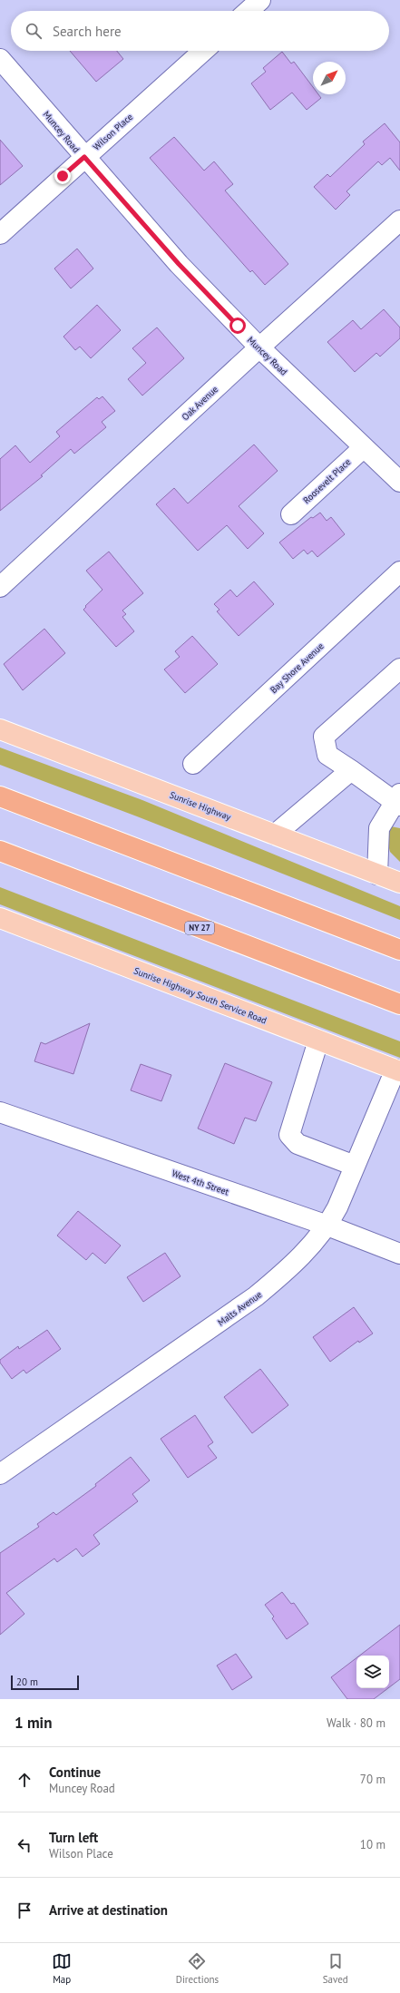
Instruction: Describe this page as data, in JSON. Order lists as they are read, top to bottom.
{
  "streets": {
    "highway": ["NY 27"],
    "main road": ["Sunrise Highway", "Sunrise Highway South Service Road"],
    "street": [
      "Muncey Road",
      "Wilson Place",
      "Oak Avenue",
      "Roosevelt Place",
      "Bay Shore Avenue",
      "West 4th Street",
      "Malts Avenue"
    ]
  },
  "crossings": [
    ["Muncey Road", "Wilson Place"],
    ["Muncey Road", "Oak Avenue"],
    ["Muncey Road", "Roosevelt Place"],
    ["Sunrise Highway South Service Road", "Malts Avenue"],
    ["West 4th Street", "Malts Avenue"]
  ],
  "scale_bar": "20 m",
  "north": "top right",
  "page": {
    "search": "Search here",
    "scale": "20 m",
    "heading": ["1 min", "Walk · 80 m"],
    "list": [
      ["Continue", "Muncey Road", "70 m"],
      ["Turn left", "Wilson Place", "10 m"],
      "Arrive at destination"
    ],
    "nav": ["Map", "Directions", "Saved"]
  }
}
